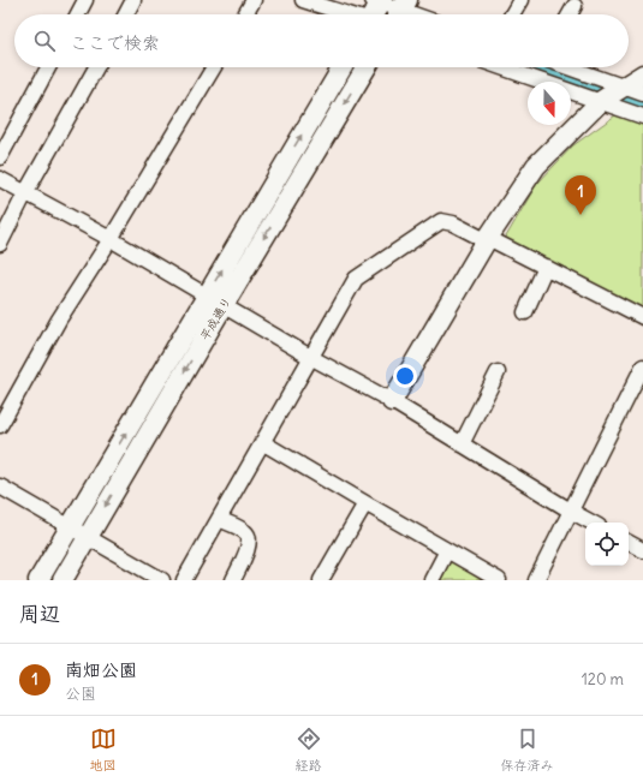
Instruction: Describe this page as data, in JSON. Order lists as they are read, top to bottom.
{
  "streets": {
    "street": ["平成通り"]
  },
  "north": "bottom",
  "page": {
    "search": "ここで検索",
    "pins": "1",
    "heading": "周辺",
    "list": [
      {
        "mark": "1",
        "name": "南畑公園",
        "note": "公園",
        "value": "120 m"
      }
    ],
    "nav": ["地図", "経路", "保存済み"]
  }
}
